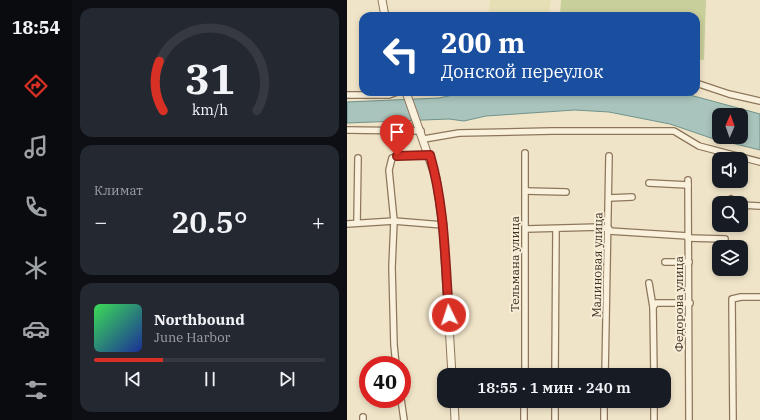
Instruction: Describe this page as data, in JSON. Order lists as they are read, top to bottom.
{
  "streets": {
    "street": ["Тельмана улица", "Малиновая улица", "Федорова улица"]
  },
  "north": "top",
  "page": {
    "tabs": "18:54",
    "turn": ["200 m", "Донской переулок"],
    "tile": "Климат",
    "heat": ["−", "20.5°", "+"],
    "song": ["Northbound", "June Harbor"],
    "limit": "40",
    "trip": "18:55 · 1 мин · 240 m",
    "gauge": ["31", "km/h"]
  }
}
